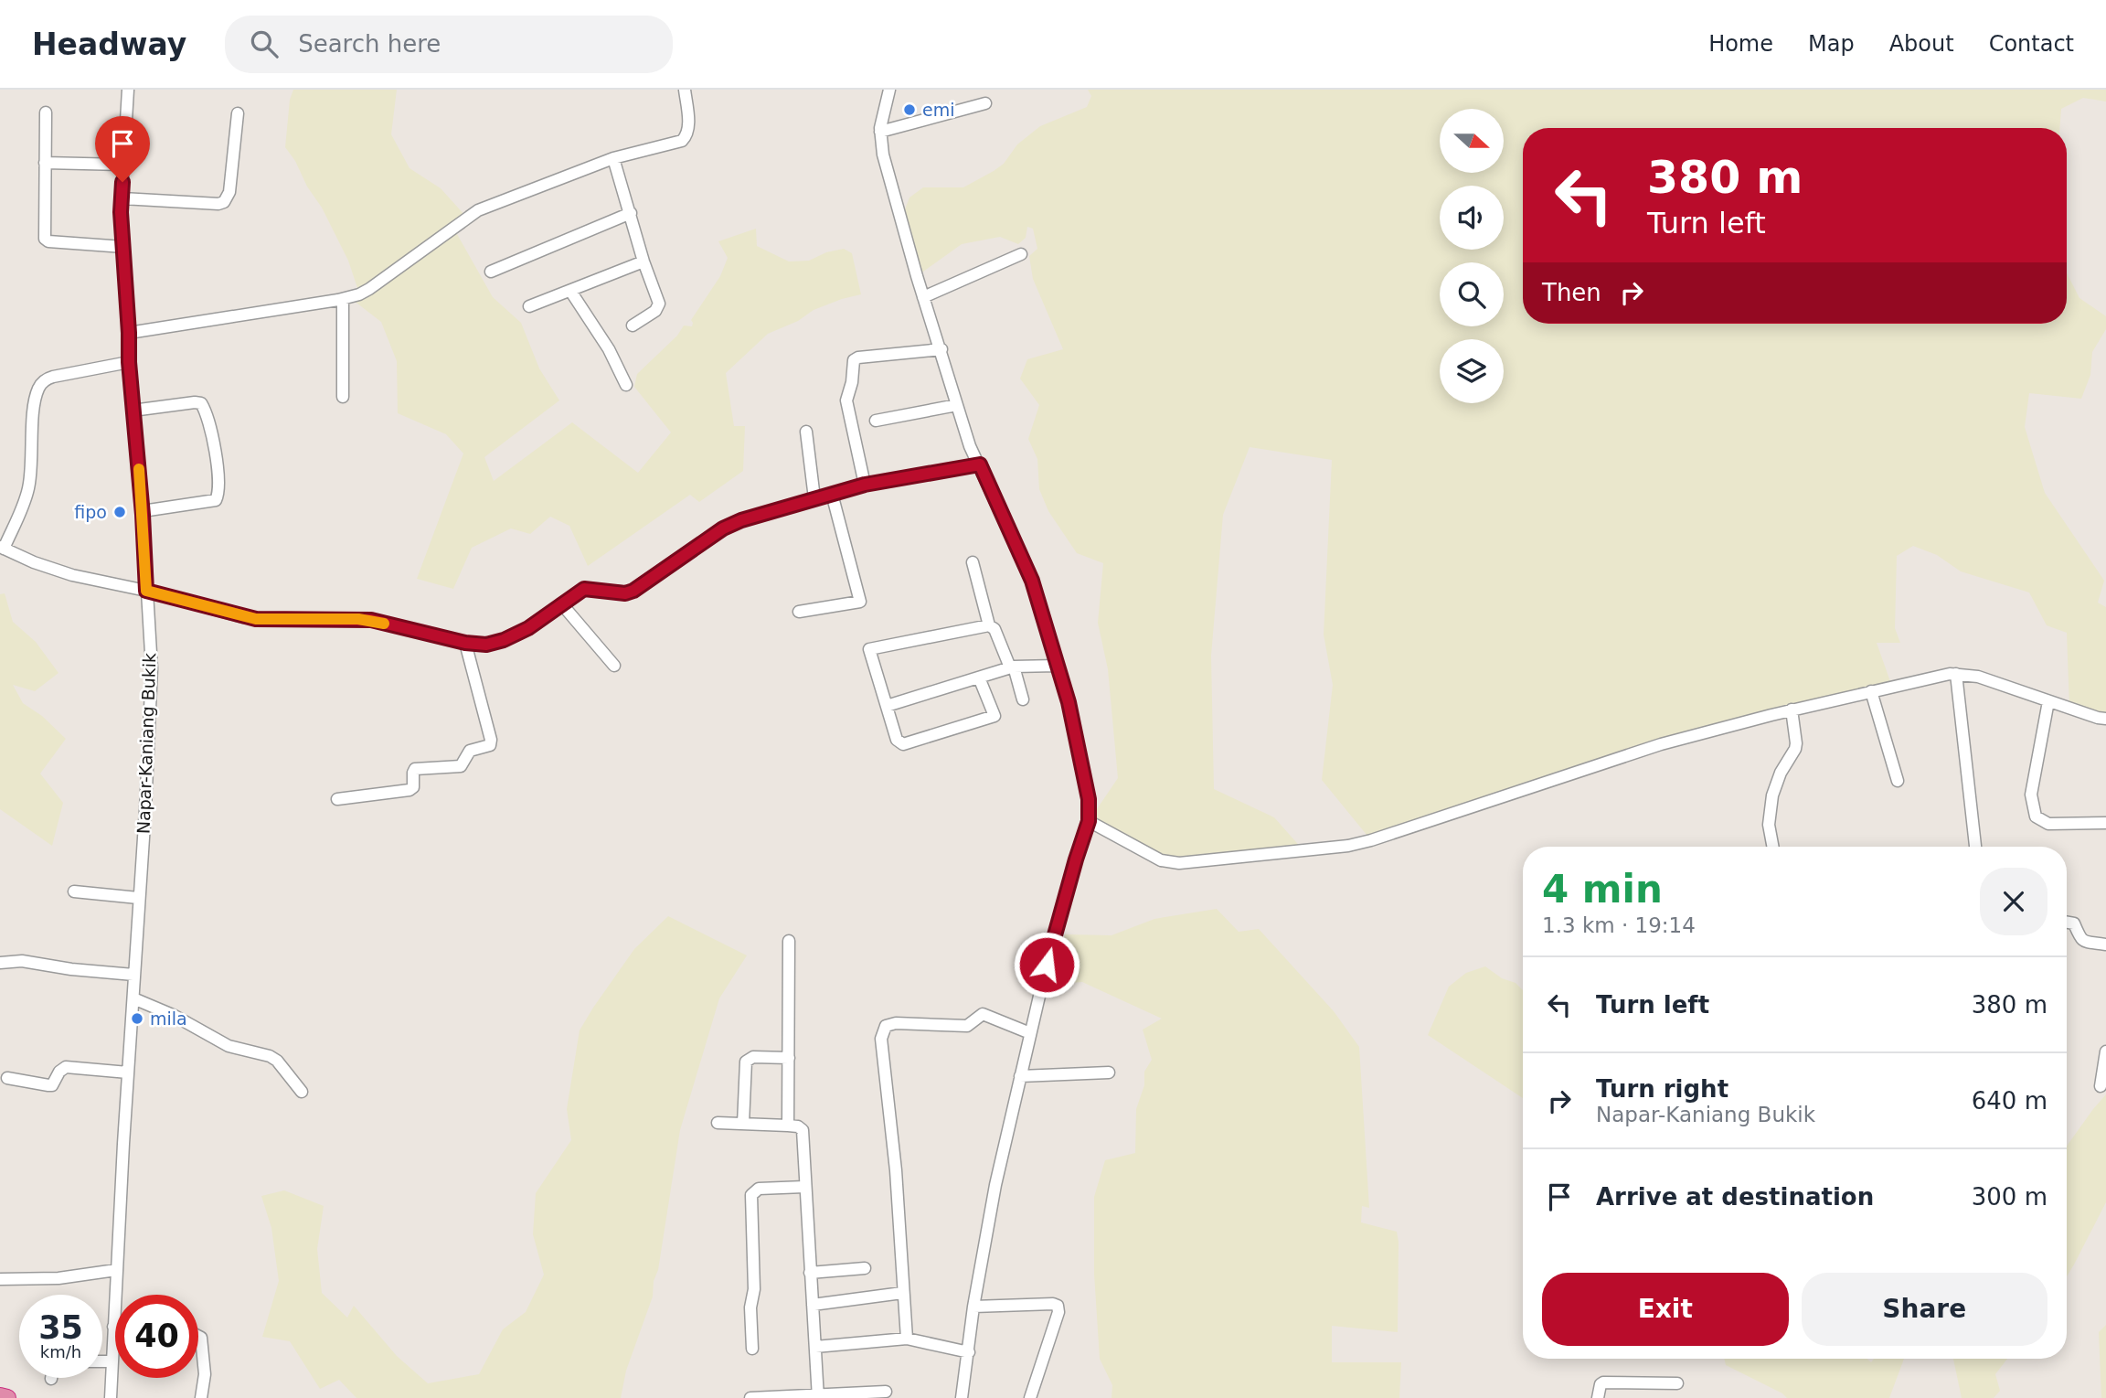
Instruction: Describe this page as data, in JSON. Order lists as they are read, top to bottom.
{
  "streets": {
    "street": ["Napar-Kaniang Bukik"]
  },
  "places": ["emi", "fipo", "mila"],
  "north": "right",
  "page": {
    "header": "Headway",
    "search": "Search here",
    "nav": [
      "Home",
      "Map",
      "About",
      "Contact"
    ],
    "turn": ["380 m", "Turn left"],
    "then": "Then",
    "heading": ["4 min", "1.3 km · 19:14"],
    "list": [
      {
        "name": "Turn left",
        "value": "380 m"
      },
      {
        "name": "Turn right",
        "note": "Napar-Kaniang Bukik",
        "value": "640 m"
      },
      {
        "name": "Arrive at destination",
        "value": "300 m"
      }
    ],
    "buttons": ["Exit", "Share"],
    "speed": "35 km/h",
    "limit": "40"
  }
}
